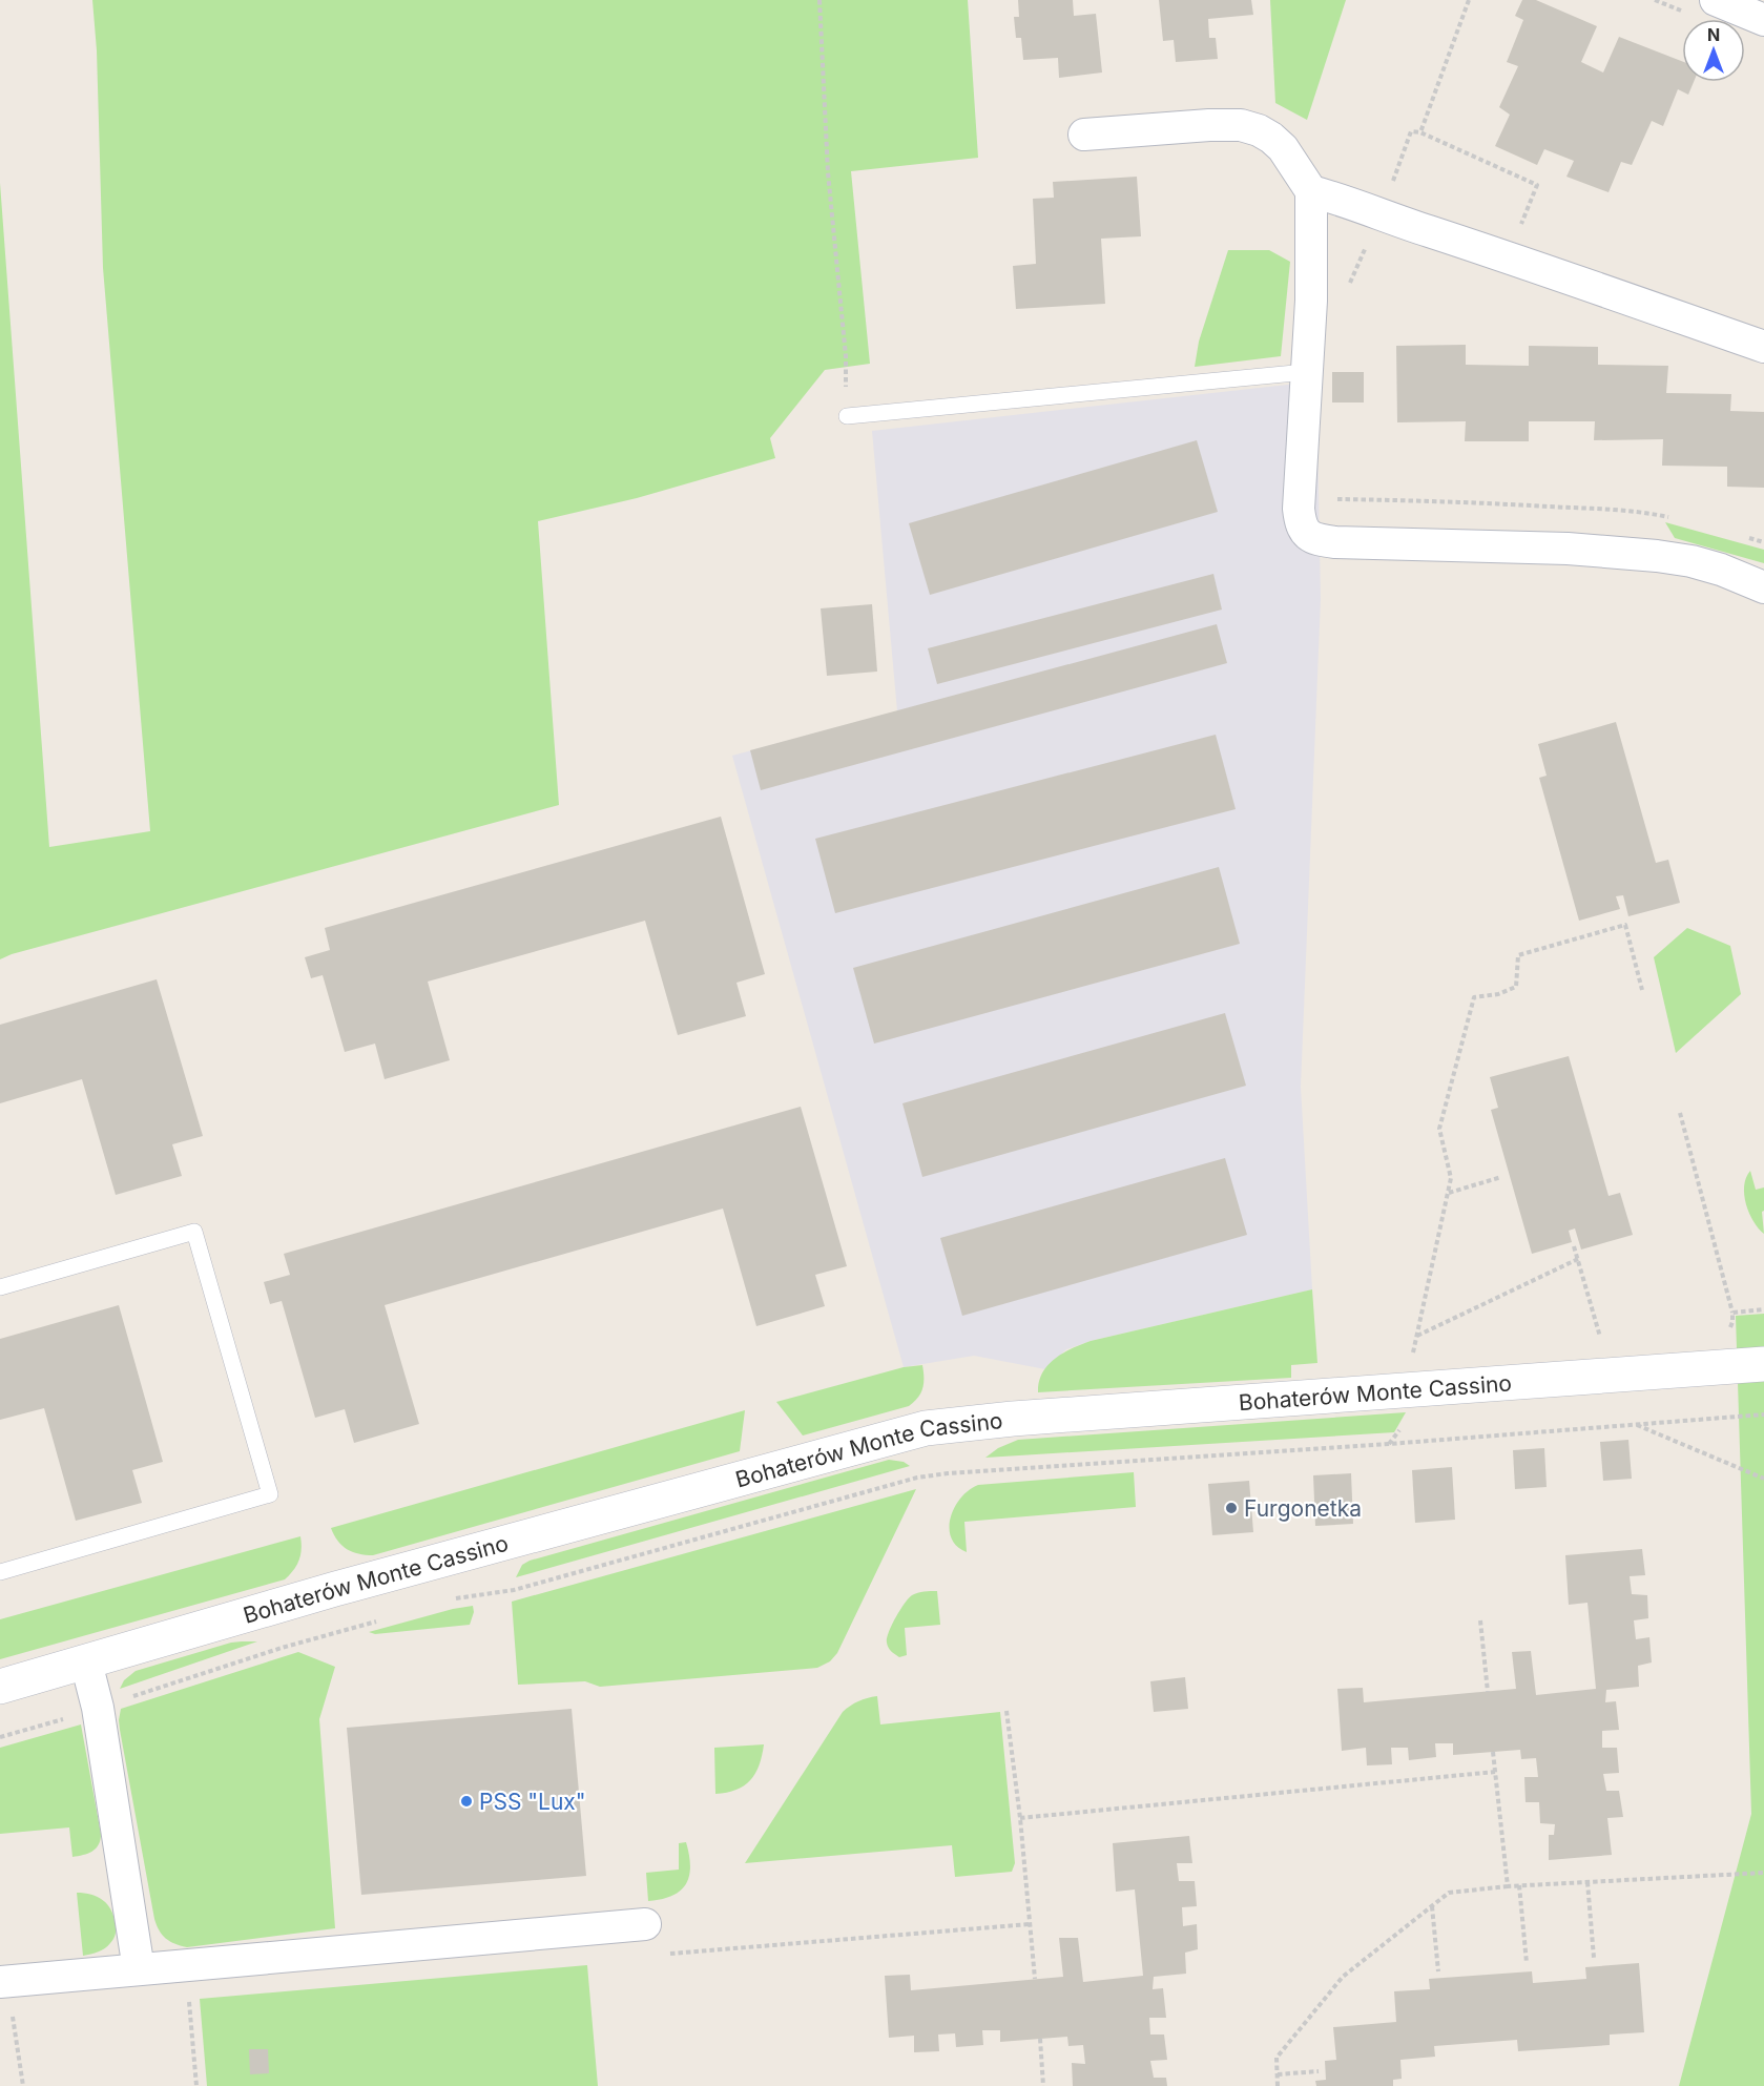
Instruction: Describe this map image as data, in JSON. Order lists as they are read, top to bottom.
{
  "streets": {
    "street": ["Bohaterów Monte Cassino"]
  },
  "places": ["Furgonetka", "PSS \"Lux\""],
  "north": "top"
}
